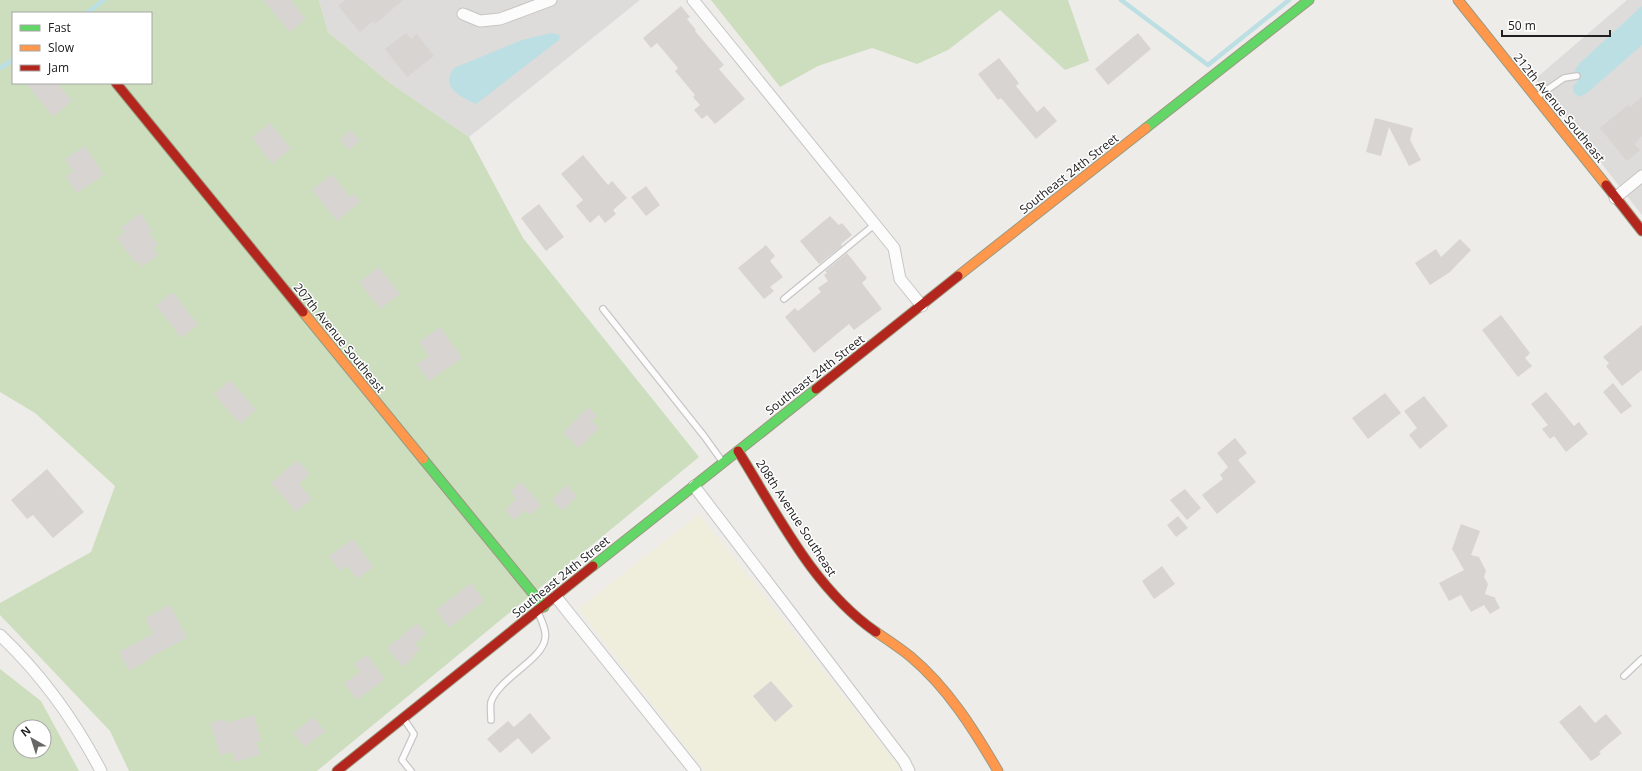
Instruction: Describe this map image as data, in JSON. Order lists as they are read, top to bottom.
{
  "streets": {
    "street": [
      "212th Avenue Southeast",
      "Southeast 24th Street",
      "207th Avenue Southeast",
      "208th Avenue Southeast"
    ]
  },
  "crossings": [
    ["Southeast 24th Street", "207th Avenue Southeast"],
    ["Southeast 24th Street", "208th Avenue Southeast"]
  ],
  "legend": ["Fast", "Slow", "Jam"],
  "scale_bar": "50 m",
  "north": "top left"
}
